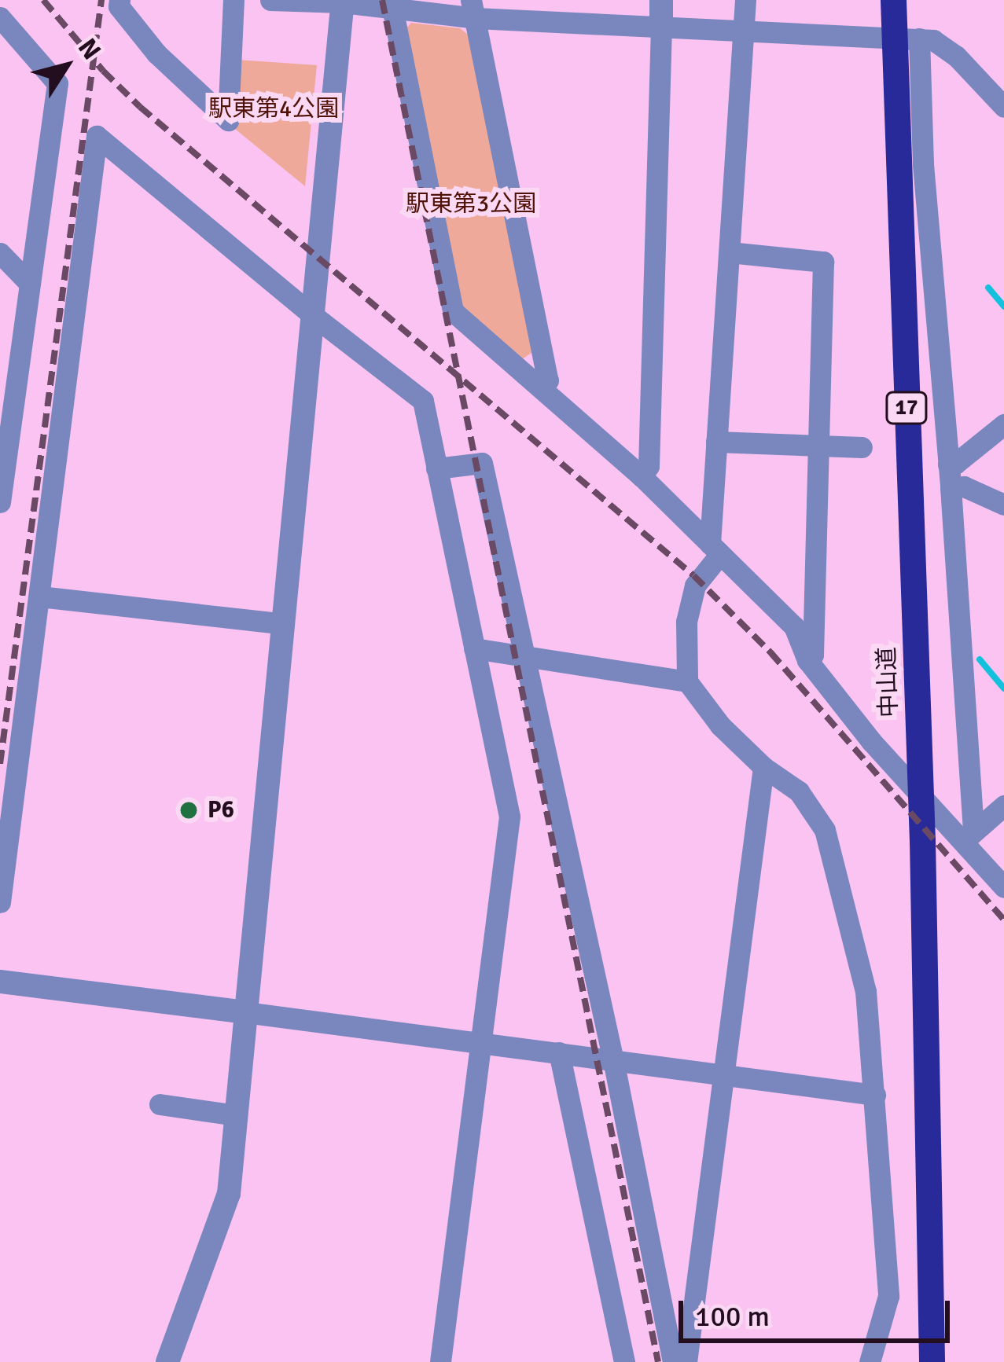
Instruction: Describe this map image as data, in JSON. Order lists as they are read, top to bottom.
{
  "streets": {
    "highway": ["17", "中山道"]
  },
  "parks": ["駅東第4公園", "駅東第3公園"],
  "places": ["P6"],
  "scale_bar": "100 m",
  "north": "top right"
}
